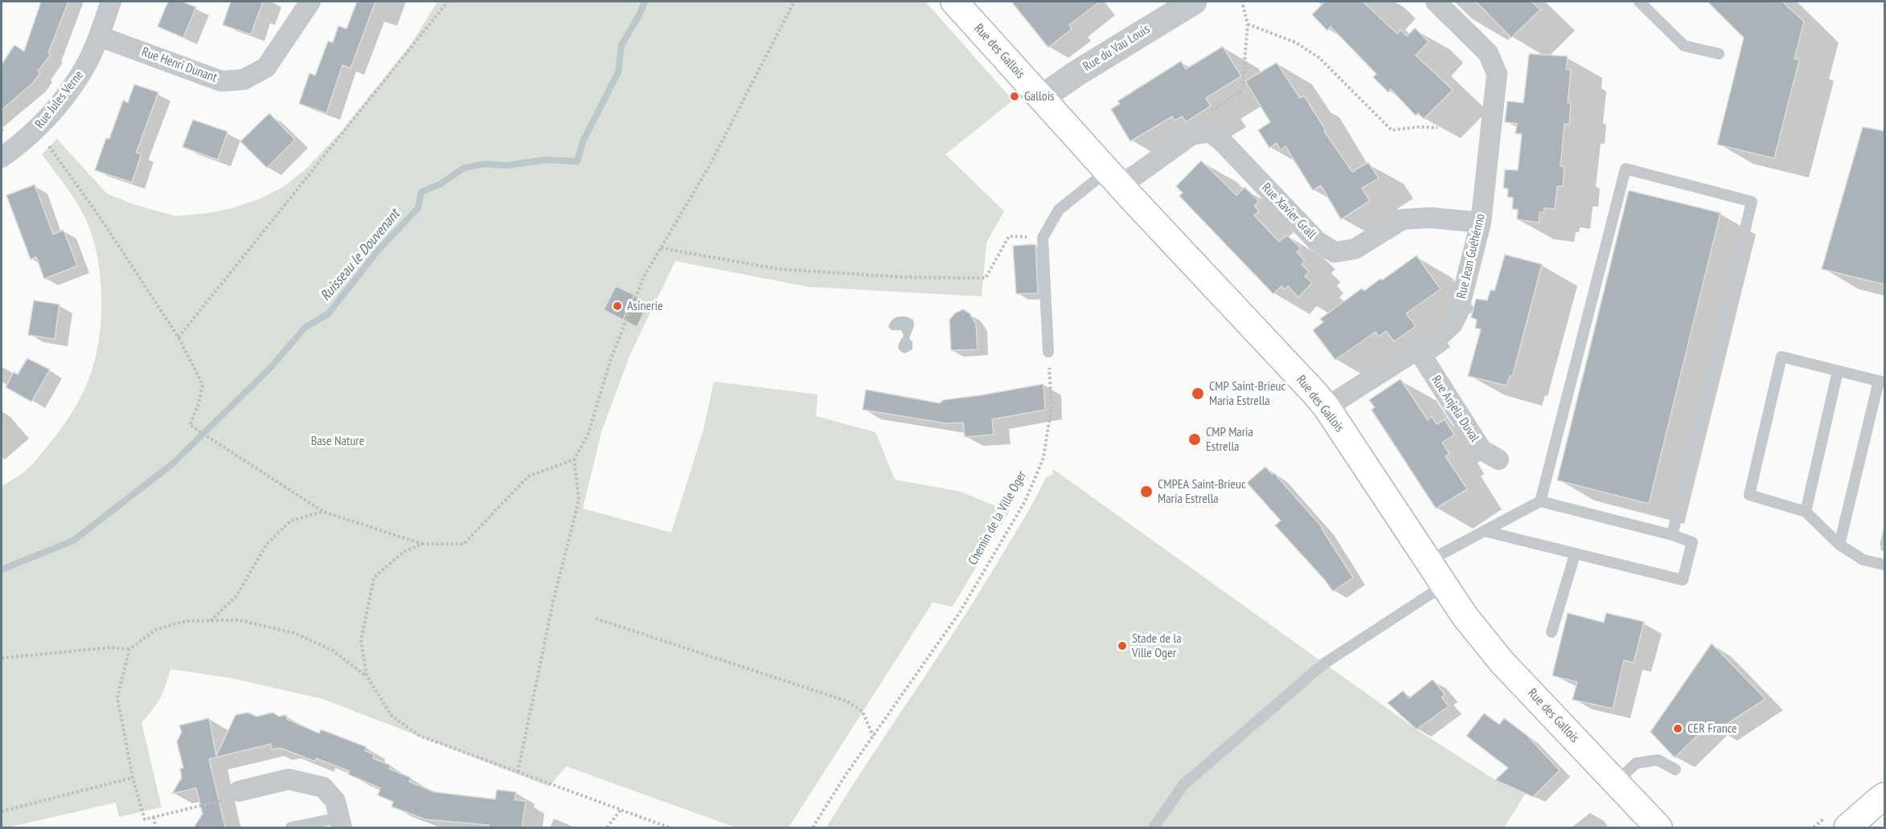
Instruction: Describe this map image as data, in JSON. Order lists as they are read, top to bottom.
{
  "streets": {
    "main road": ["Rue des Gallois"],
    "street": [
      "Rue du Vau Louis",
      "Rue Henri Dunant",
      "Rue Jules Verne",
      "Rue Xavier Grall",
      "Rue Jean Guéhénno",
      "Rue Anjela Duval"
    ],
    "path": ["Chemin de la Ville Oger"]
  },
  "crossings": [
    ["Rue du Vau Louis", "Rue des Gallois"],
    ["Rue des Gallois", "Rue Jean Guéhénno"],
    ["Rue Henri Dunant", "Rue Jules Verne"],
    ["Rue Xavier Grall", "Rue Jean Guéhénno"],
    ["Rue Jean Guéhénno", "Rue Anjela Duval"]
  ],
  "water": ["Ruisseau le Douvenant"],
  "parks": ["Base Nature"],
  "places": [
    "Gallois",
    "Asinerie",
    "CMP Saint-Brieuc Maria Estrella",
    "CMP Maria Estrella",
    "CMPEA Saint-Brieuc Maria Estrella",
    "Stade de la Ville Oger",
    "CER France"
  ]
}
